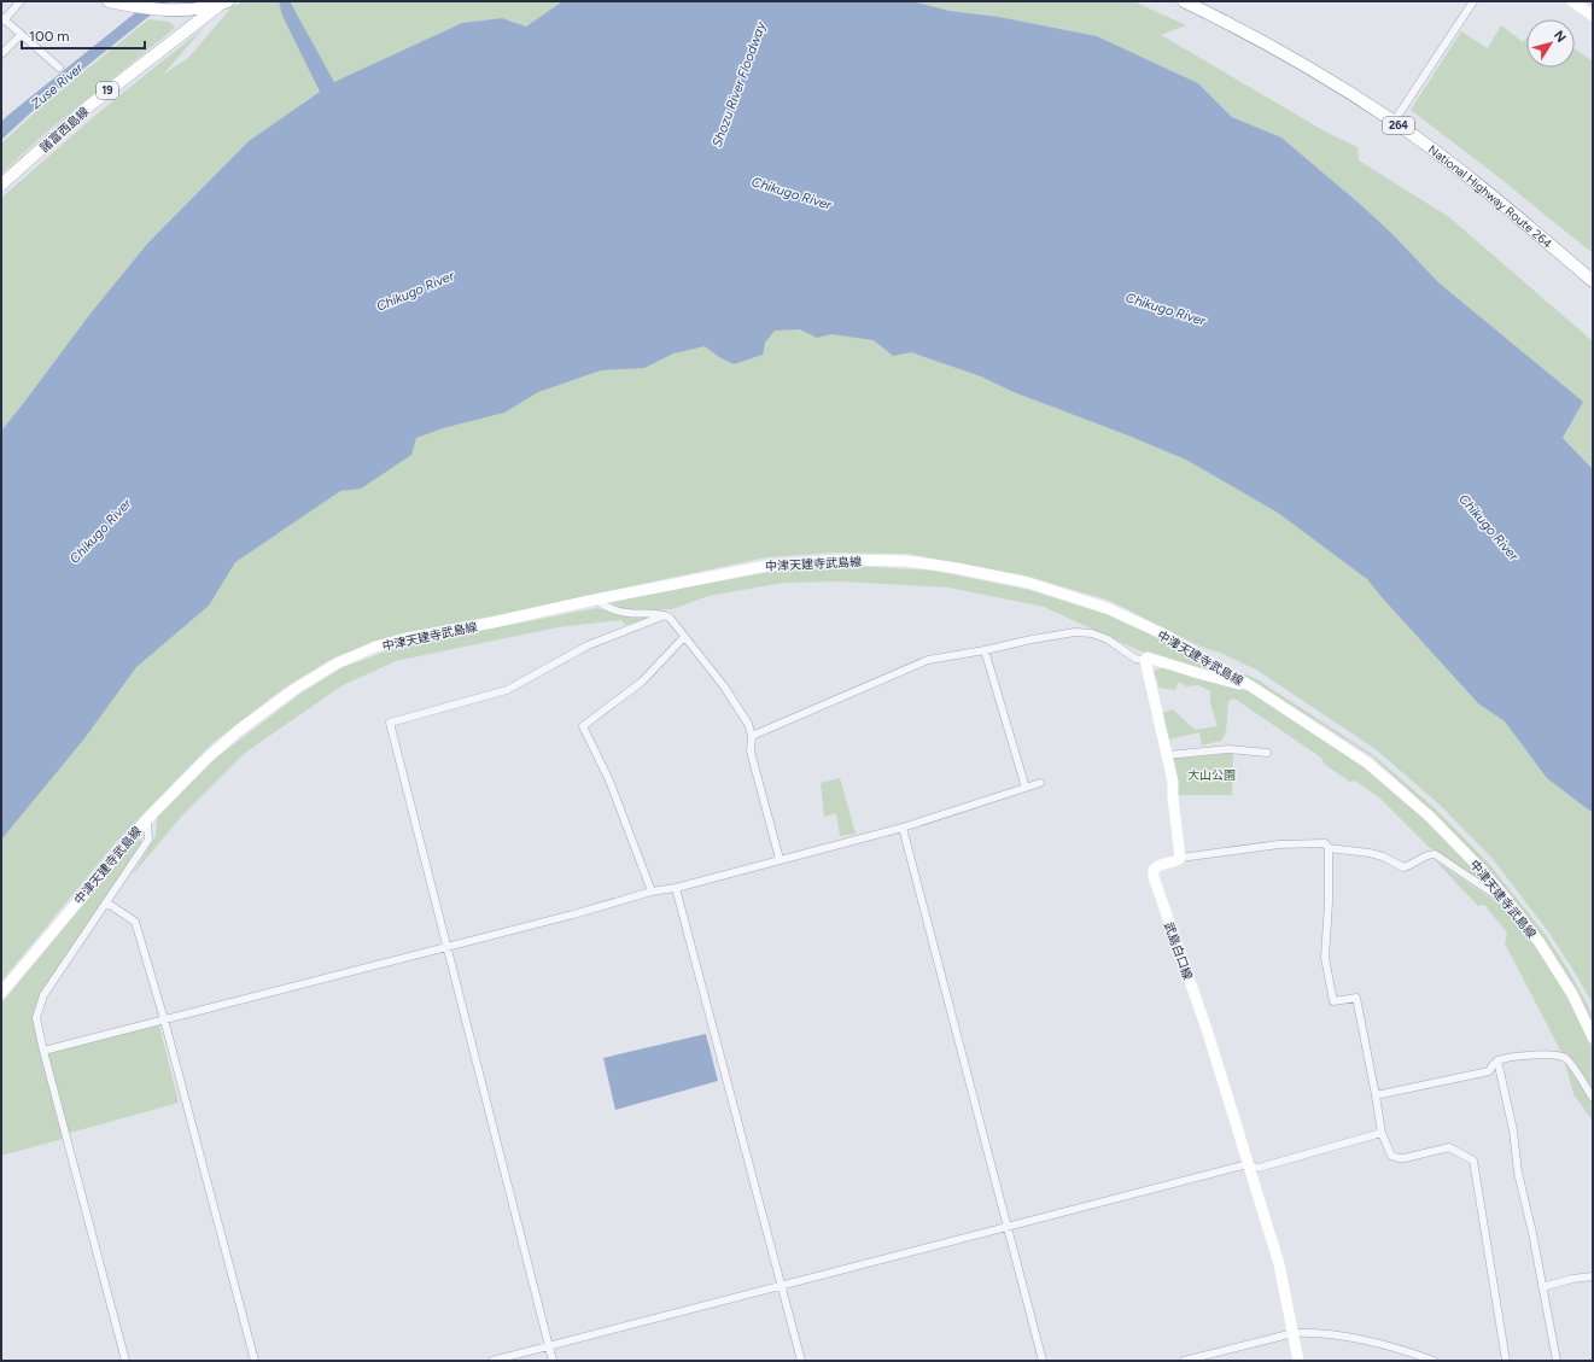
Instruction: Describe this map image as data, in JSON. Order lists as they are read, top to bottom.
{
  "streets": {
    "main road": [
      "19",
      "264",
      "諸富西島線",
      "National Highway Route 264",
      "中津天建寺武島線",
      "武島白口線"
    ]
  },
  "water": ["Shozu River Floodway", "Zuse River", "Chikugo River"],
  "parks": ["大山公園"],
  "scale_bar": "100 m",
  "north": "top right"
}
